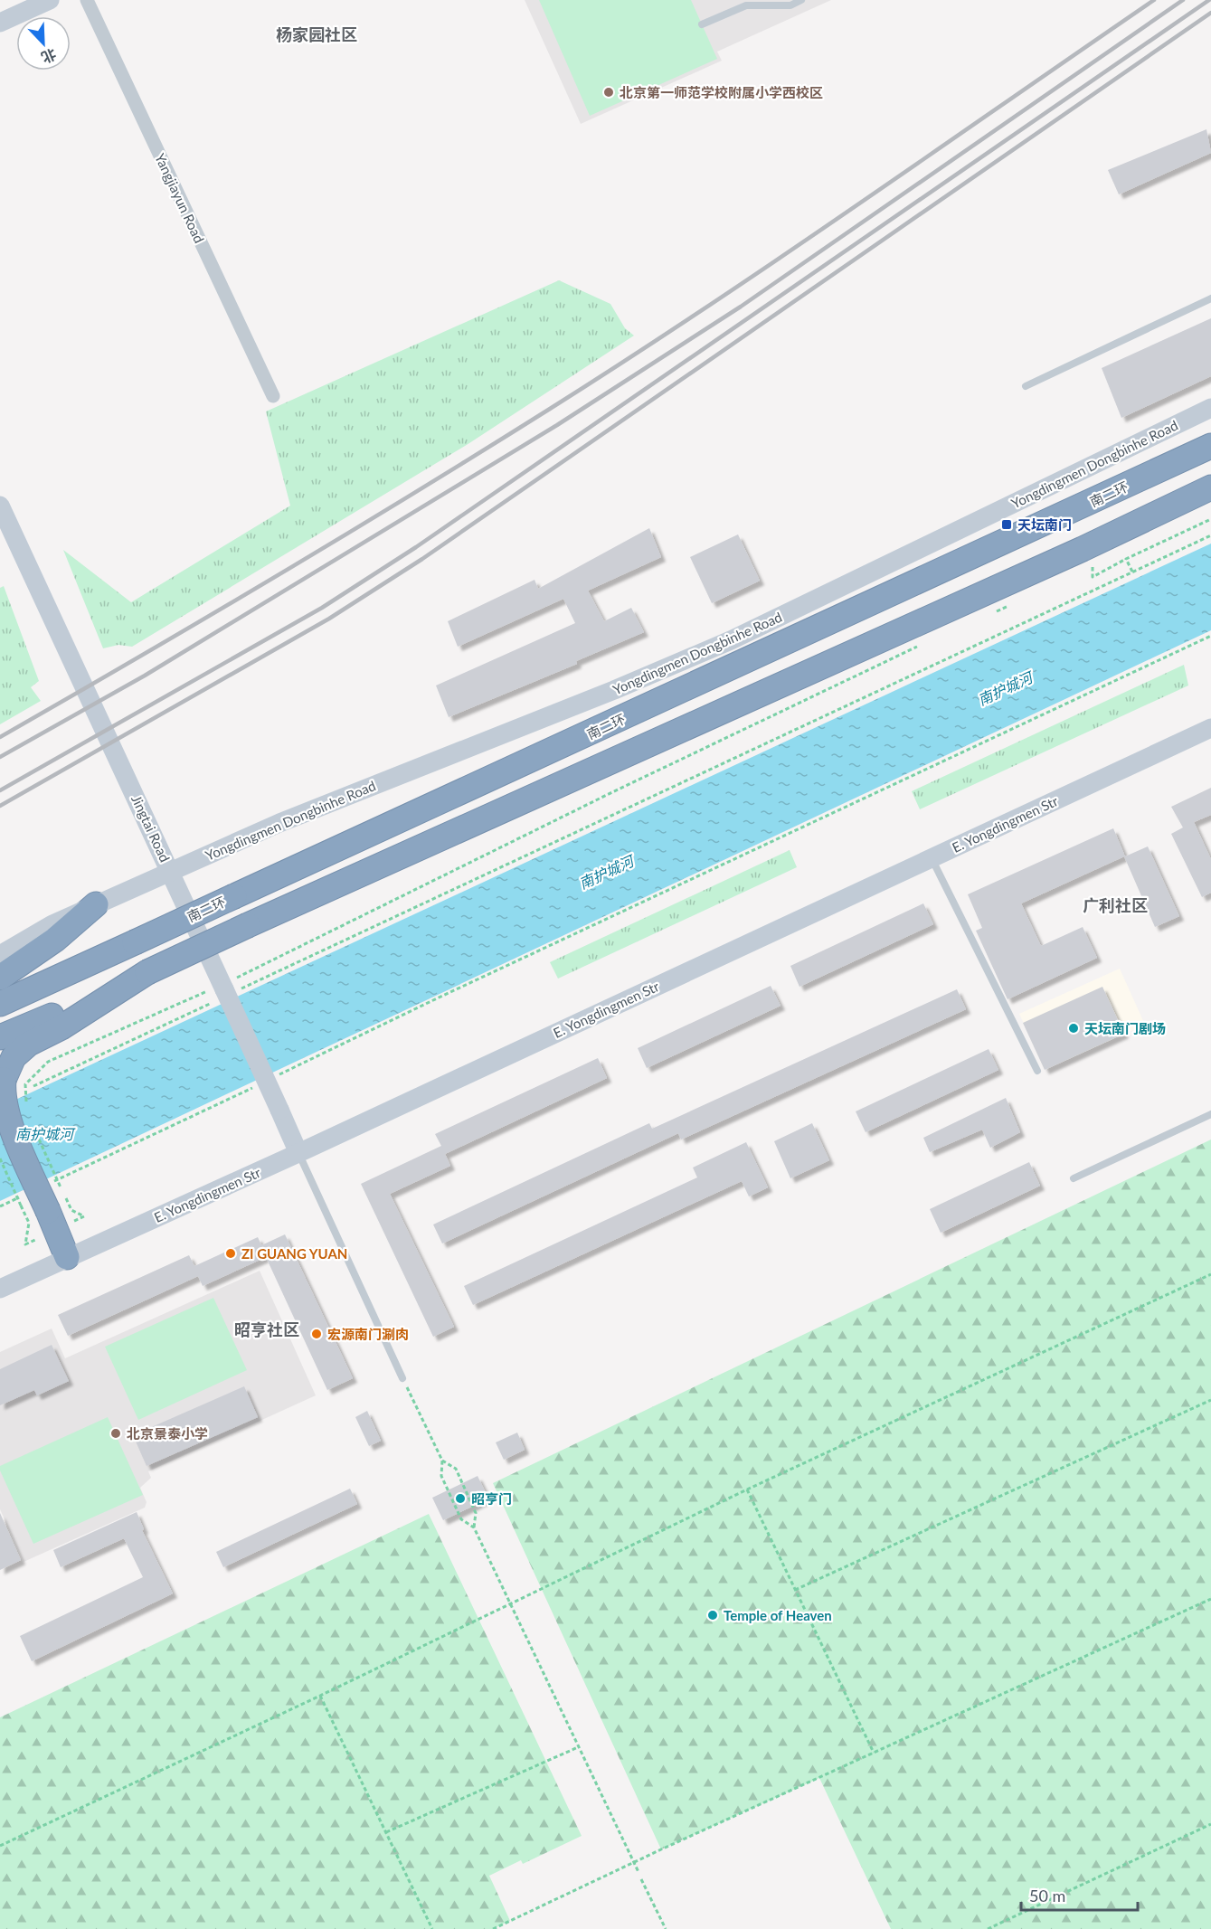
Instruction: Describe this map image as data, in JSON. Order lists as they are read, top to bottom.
{
  "streets": {
    "highway": ["南二环"],
    "street": [
      "Yangjiayun Road",
      "Yongdingmen Dongbinhe Road",
      "E. Yongdingmen Str",
      "Jingtai Road"
    ]
  },
  "crossings": [
    ["Yongdingmen Dongbinhe Road", "Jingtai Road"],
    ["E. Yongdingmen Str", "Jingtai Road"]
  ],
  "districts": ["杨家园社区", "广利社区", "昭亨社区"],
  "water": ["南护城河"],
  "places": {
    "other": [
      "北京第一师范学校附属小学西校区",
      "天坛南门剧场",
      "ZI GUANG YUAN",
      "宏源南门涮肉",
      "北京景泰小学",
      "昭亨门",
      "Temple of Heaven"
    ],
    "transit": ["天坛南门"]
  },
  "scale_bar": "50 m",
  "north": "bottom right"
}
